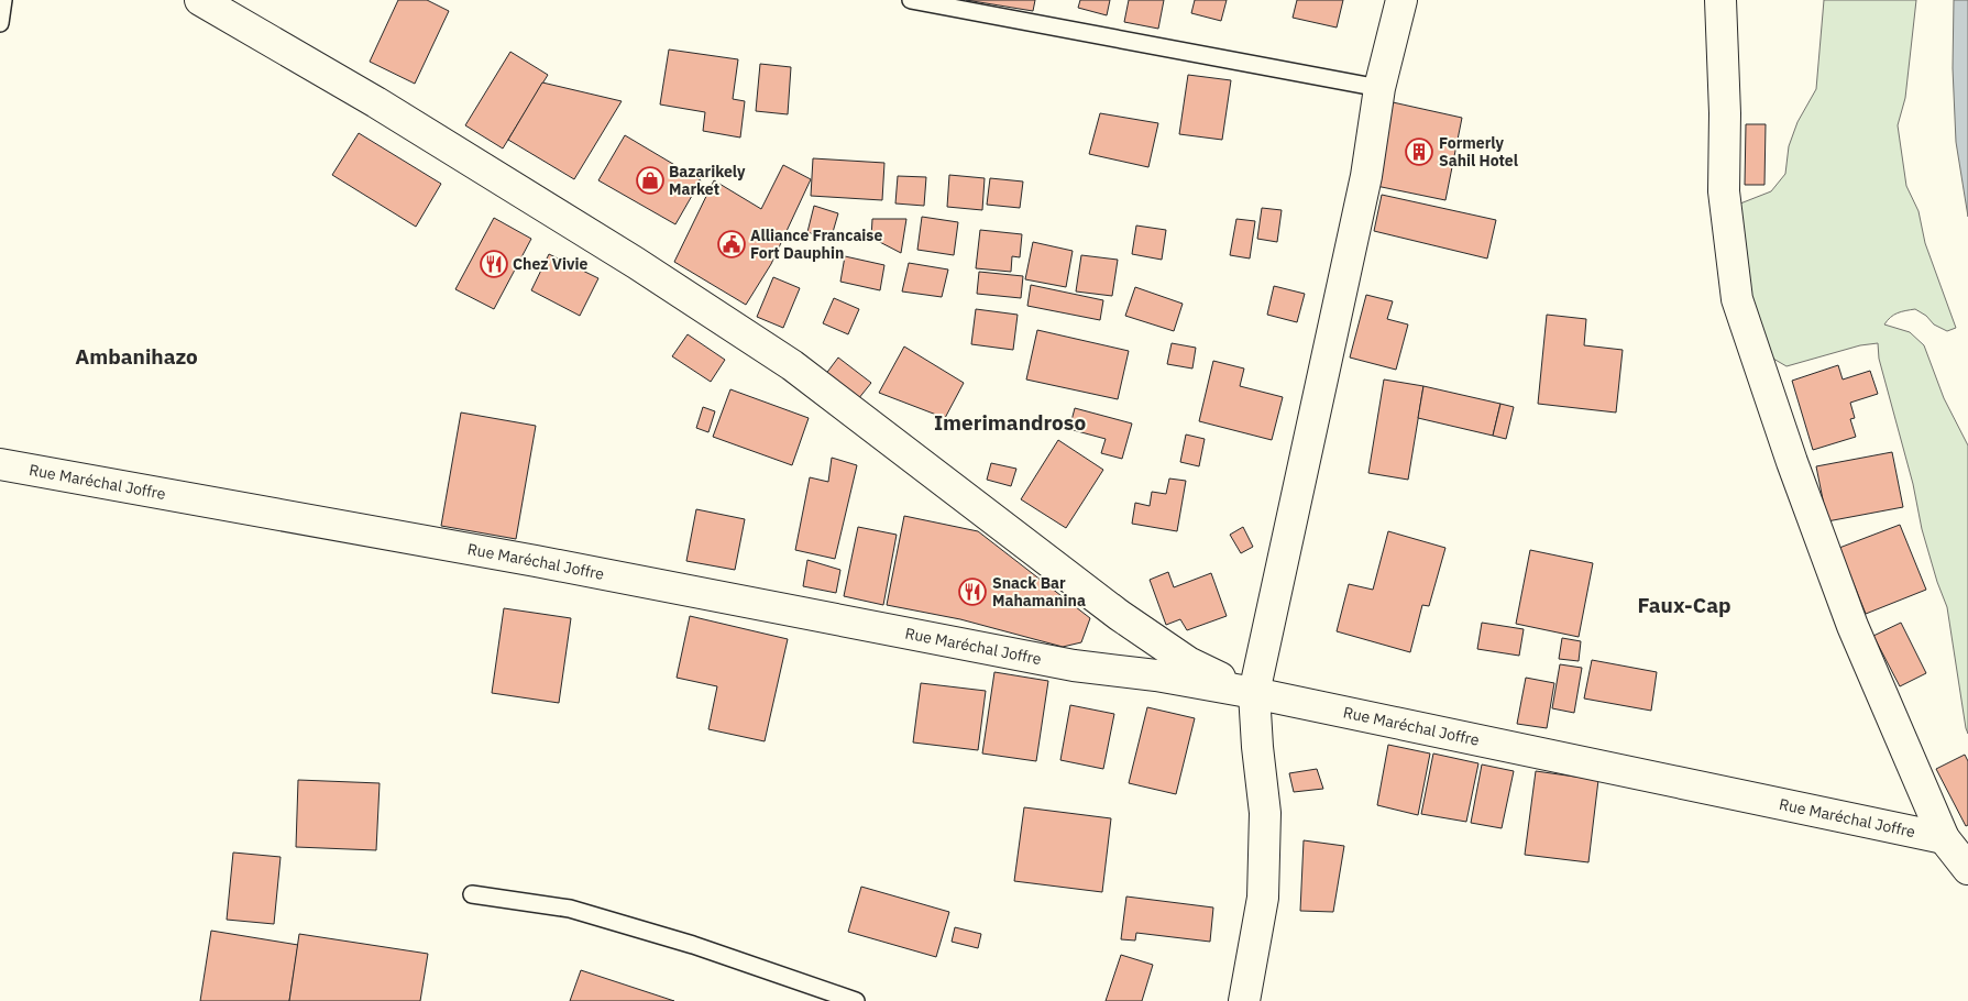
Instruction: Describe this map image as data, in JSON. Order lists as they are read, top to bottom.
{
  "streets": {
    "street": ["Rue Maréchal Joffre"]
  },
  "districts": ["Ambanihazo", "Imerimandroso", "Faux-Cap"],
  "places": {
    "building": ["Formerly Sahil Hotel"],
    "shop": ["Bazarikely Market"],
    "public building": ["Alliance Francaise Fort Dauphin"],
    "restaurant": ["Chez Vivie", "Snack Bar Mahamanina"]
  }
}
